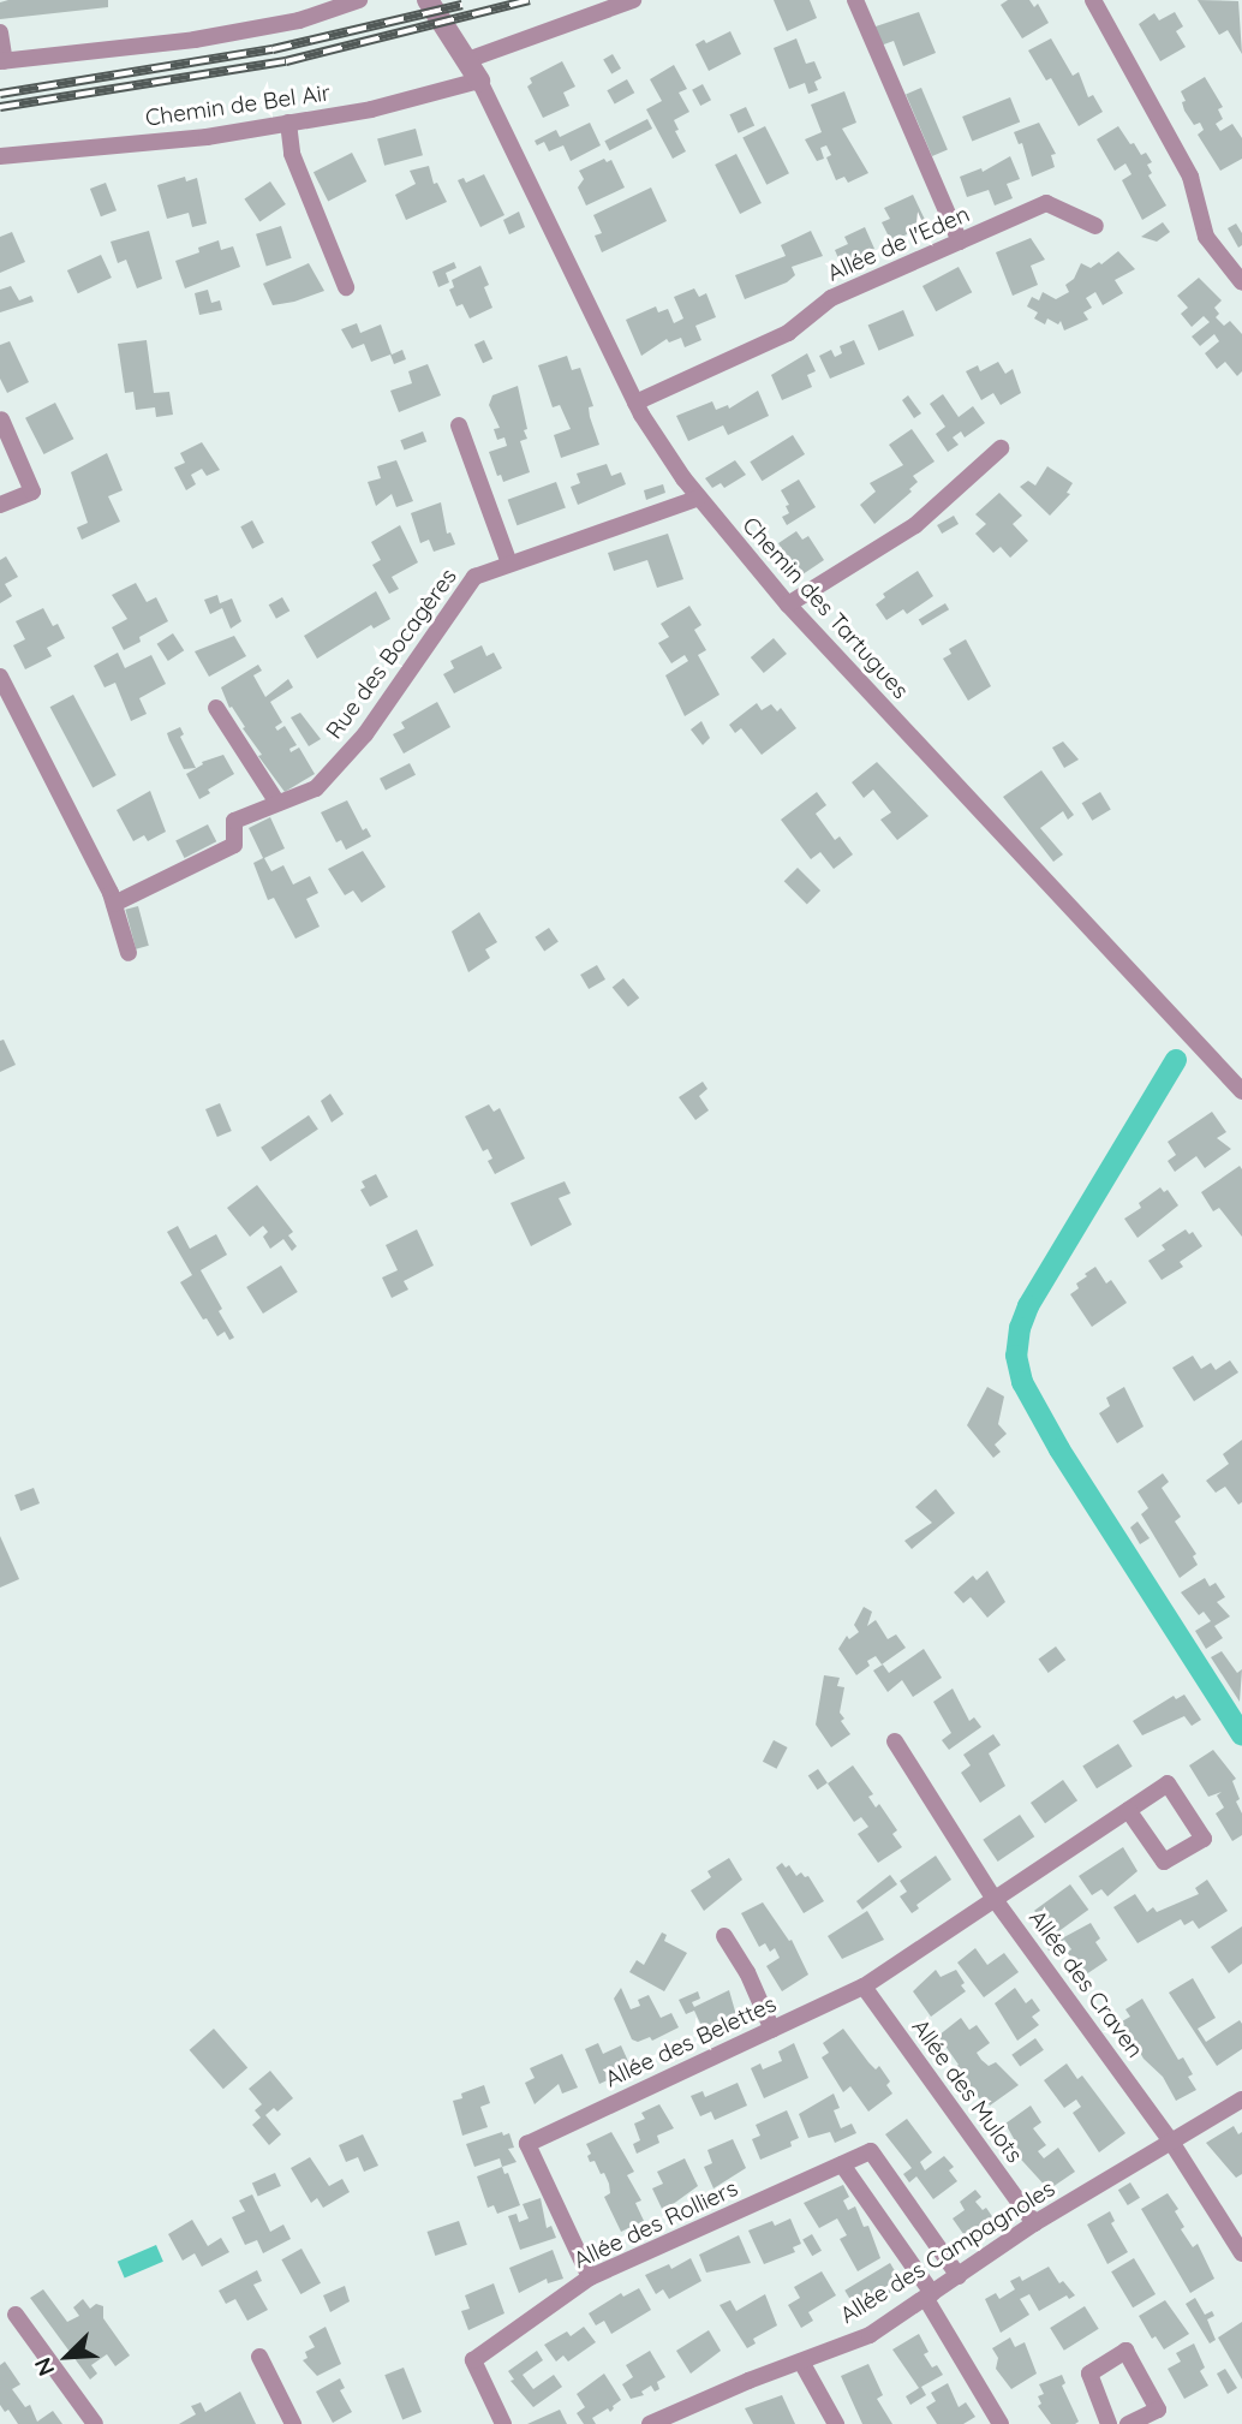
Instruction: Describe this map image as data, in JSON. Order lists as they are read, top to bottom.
{
  "streets": {
    "street": [
      "Chemin de Bel Air",
      "Allée de l'Eden",
      "Chemin des Tartugues",
      "Rue des Bocagères",
      "Allée des Craven",
      "Allée des Belettes",
      "Allée des Mulots",
      "Allée des Rolliers",
      "Allée des Campagnoles"
    ]
  },
  "crossings": [
    ["Chemin de Bel Air", "Chemin des Tartugues"],
    ["Allée de l'Eden", "Chemin des Tartugues"],
    ["Chemin des Tartugues", "Rue des Bocagères"],
    ["Allée des Craven", "Allée des Belettes"],
    ["Allée des Craven", "Allée des Campagnoles"],
    ["Allée des Belettes", "Allée des Mulots"],
    ["Allée des Belettes", "Allée des Rolliers"],
    ["Allée des Mulots", "Allée des Campagnoles"],
    ["Allée des Rolliers", "Allée des Campagnoles"]
  ],
  "north": "bottom left"
}
